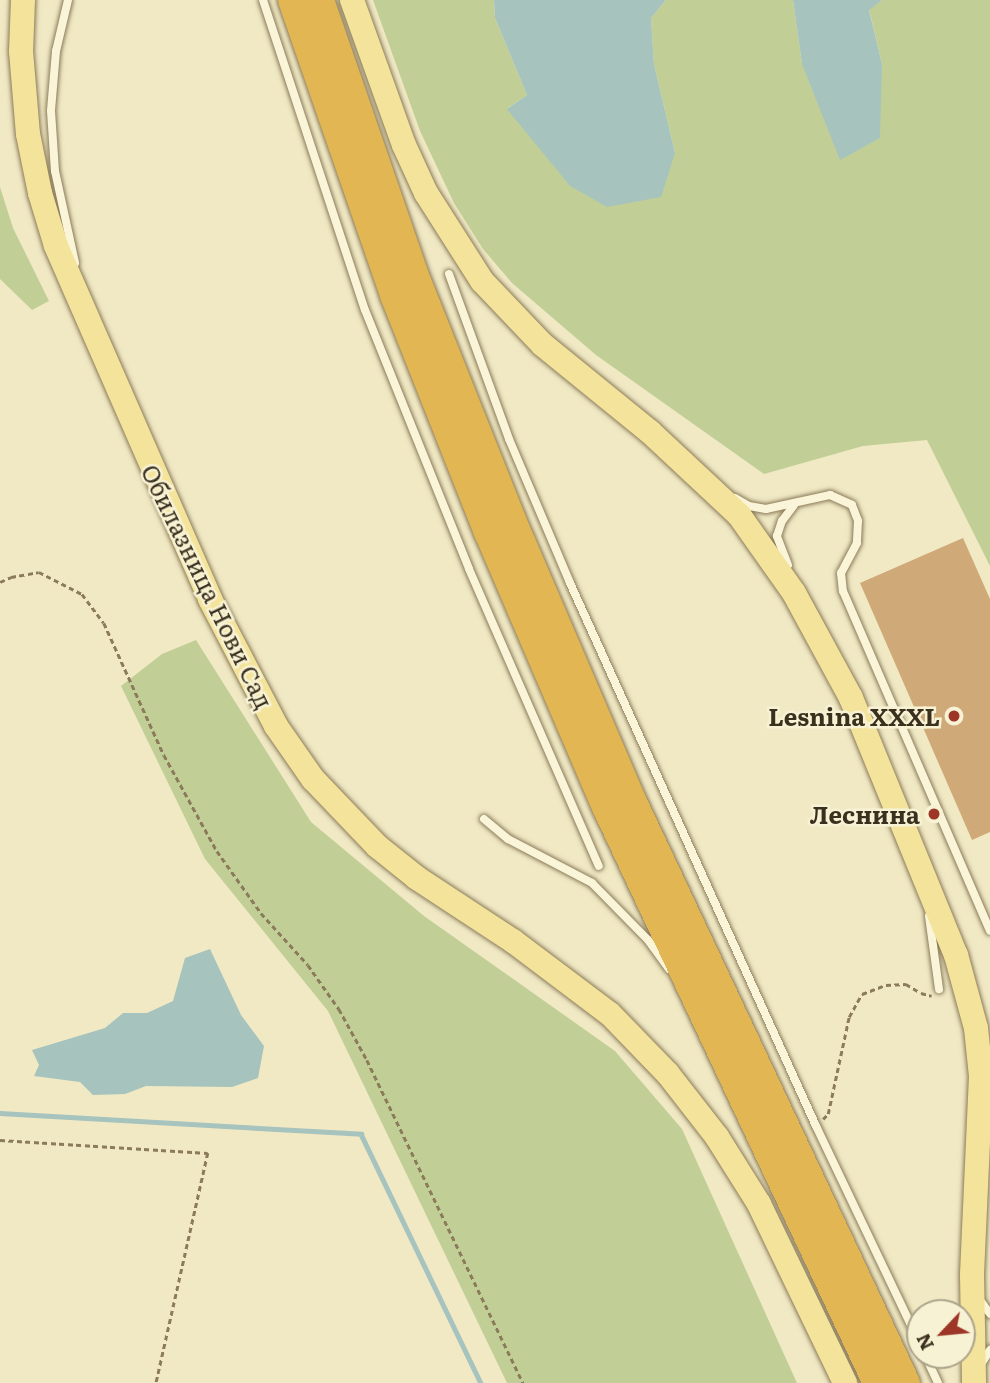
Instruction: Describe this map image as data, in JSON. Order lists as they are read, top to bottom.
{
  "streets": {
    "main road": ["Обилазница Нови Сад"]
  },
  "places": ["Lesnina XXXL", "Леснина"],
  "north": "bottom left"
}
